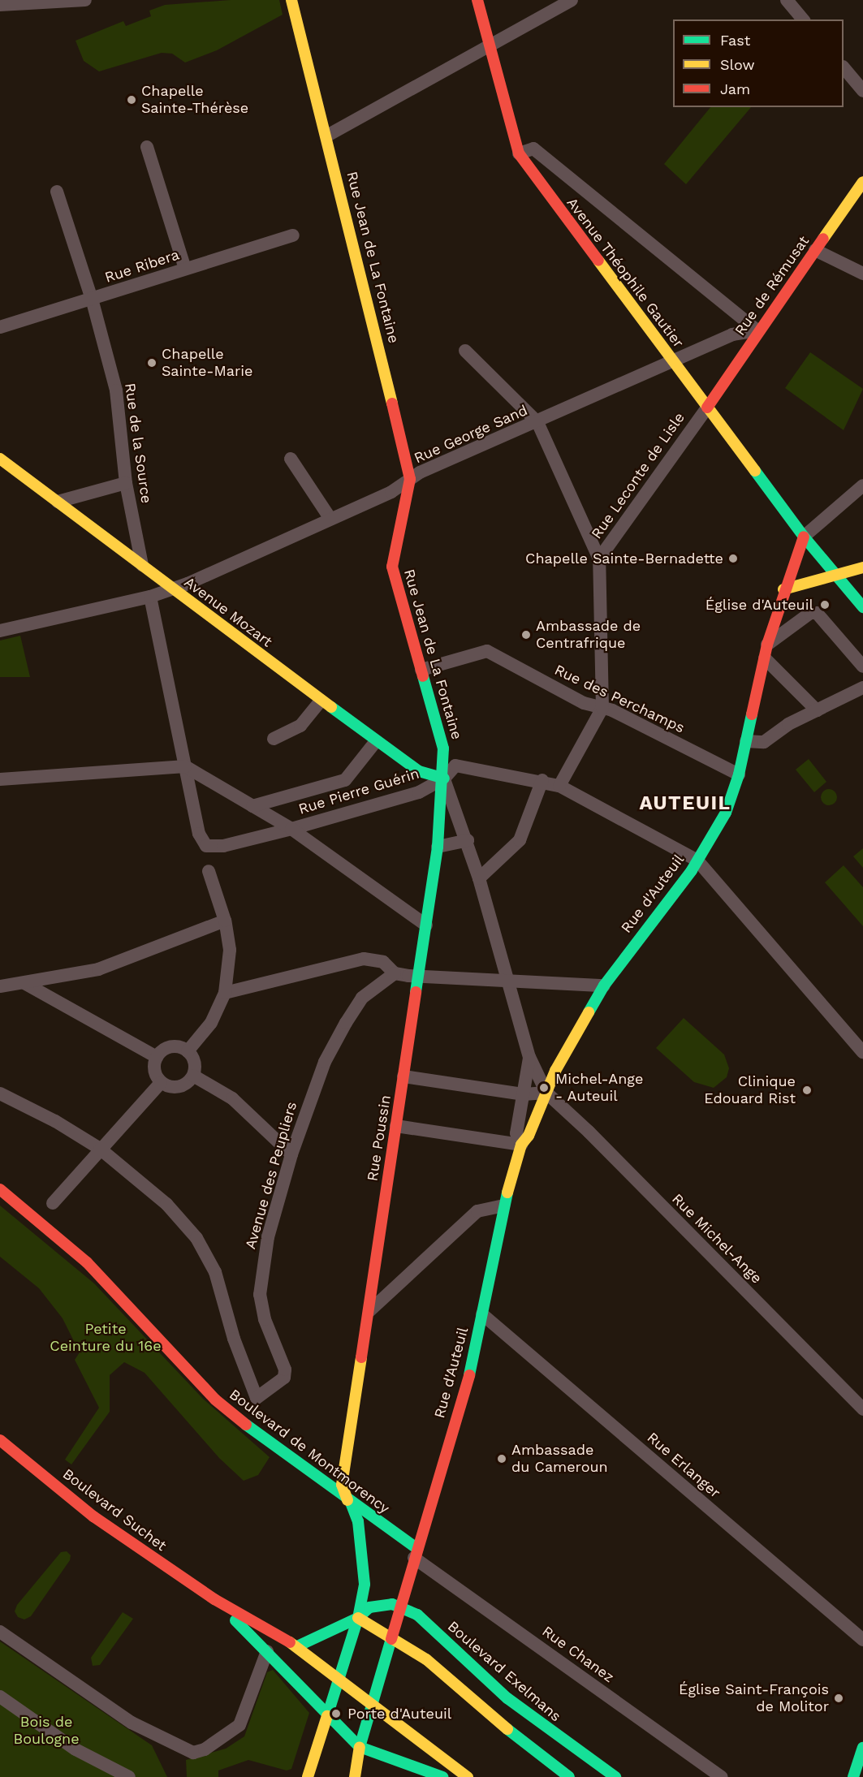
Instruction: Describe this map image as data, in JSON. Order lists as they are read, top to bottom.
{
  "streets": {
    "street": [
      "Rue Jean de La Fontaine",
      "Rue Ribera",
      "Avenue Théophile Gautier",
      "Rue de Rémusat",
      "Rue George Sand",
      "Rue de la Source",
      "Rue Leconte de Lisle",
      "Avenue Mozart",
      "Rue des Perchamps",
      "Rue Pierre Guérin",
      "Rue d'Auteuil",
      "Rue Poussin",
      "Avenue des Peupliers",
      "Rue Michel-Ange",
      "Boulevard de Montmorency",
      "Rue Erlanger",
      "Boulevard Suchet",
      "Rue Chanez",
      "Boulevard Exelmans"
    ]
  },
  "crossings": [
    ["Rue Jean de La Fontaine", "Rue George Sand"],
    ["Rue Jean de La Fontaine", "Avenue Mozart"],
    ["Rue Jean de La Fontaine", "Rue des Perchamps"],
    ["Rue Jean de La Fontaine", "Rue Pierre Guérin"],
    ["Rue Jean de La Fontaine", "Rue d'Auteuil"],
    ["Rue Jean de La Fontaine", "Rue Poussin"],
    ["Rue Ribera", "Rue de la Source"],
    ["Avenue Théophile Gautier", "Rue de Rémusat"],
    ["Avenue Théophile Gautier", "Rue George Sand"],
    ["Avenue Théophile Gautier", "Rue Leconte de Lisle"],
    ["Avenue Théophile Gautier", "Rue d'Auteuil"],
    ["Rue de Rémusat", "Rue George Sand"],
    ["Rue de Rémusat", "Rue Leconte de Lisle"],
    ["Rue George Sand", "Avenue Mozart"],
    ["Rue de la Source", "Avenue Mozart"],
    ["Rue Leconte de Lisle", "Rue des Perchamps"],
    ["Avenue Mozart", "Rue Pierre Guérin"],
    ["Avenue Mozart", "Rue Poussin"],
    ["Rue des Perchamps", "Rue d'Auteuil"],
    ["Rue Pierre Guérin", "Rue d'Auteuil"],
    ["Rue Pierre Guérin", "Rue Poussin"],
    ["Rue d'Auteuil", "Rue Michel-Ange"],
    ["Rue d'Auteuil", "Boulevard de Montmorency"],
    ["Rue d'Auteuil", "Rue Erlanger"],
    ["Rue d'Auteuil", "Boulevard Suchet"],
    ["Rue d'Auteuil", "Rue Chanez"],
    ["Rue d'Auteuil", "Boulevard Exelmans"],
    ["Rue Poussin", "Boulevard de Montmorency"],
    ["Rue Poussin", "Boulevard Suchet"],
    ["Boulevard de Montmorency", "Rue Chanez"]
  ],
  "districts": ["AUTEUIL"],
  "parks": ["Petite Ceinture du 16e", "Bois de Boulogne"],
  "places": [
    "Chapelle Sainte-Thérèse",
    "Chapelle Sainte-Marie",
    "Chapelle Sainte-Bernadette",
    "Église d'Auteuil",
    "Ambassade de Centrafrique",
    "Michel-Ange - Auteuil",
    "Clinique Edouard Rist",
    "Ambassade du Cameroun",
    "Église Saint-François de Molitor",
    "Porte d'Auteuil"
  ],
  "legend": ["Fast", "Slow", "Jam"]
}
